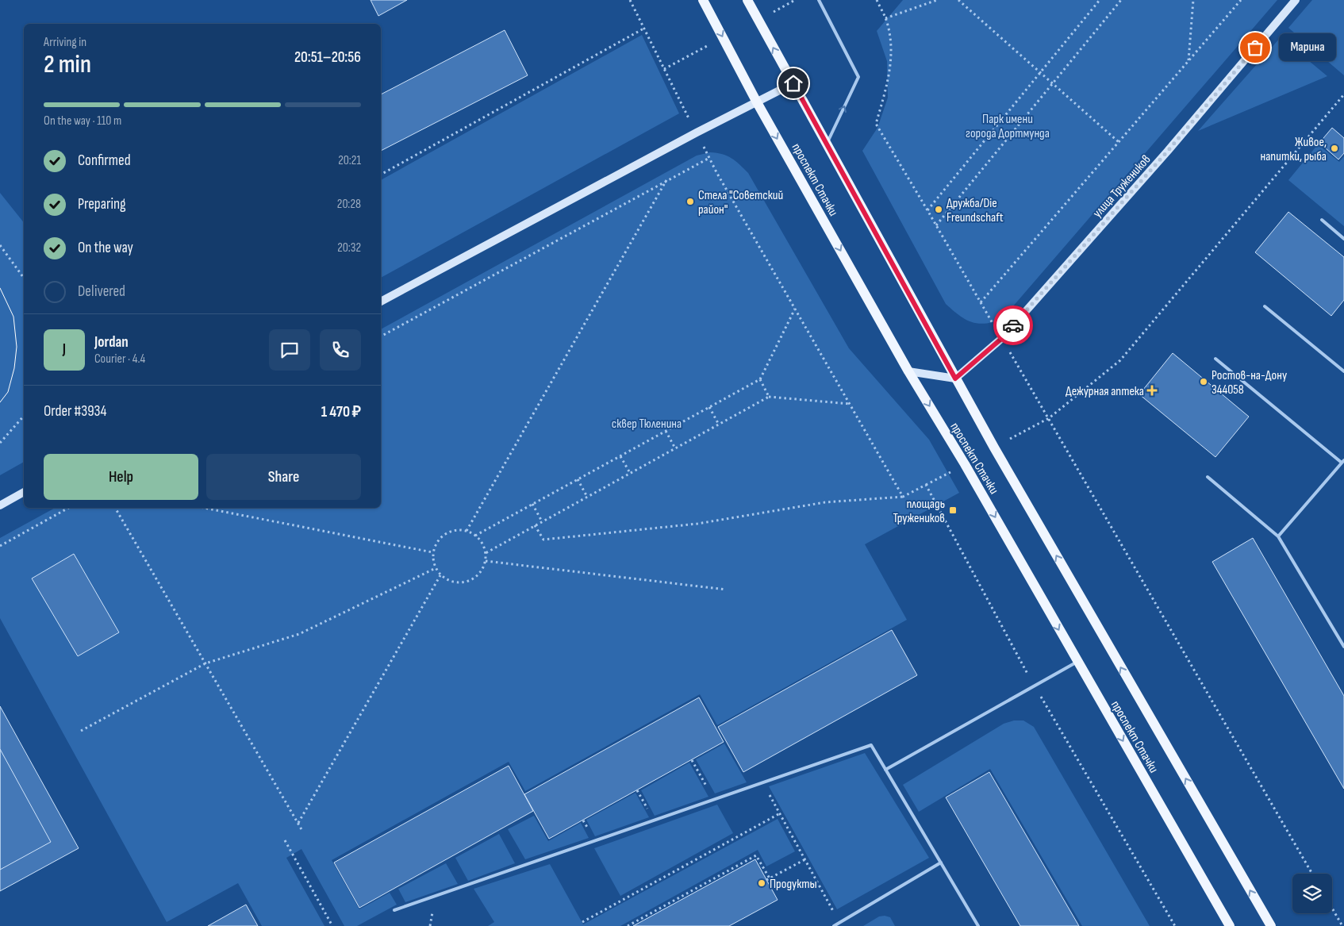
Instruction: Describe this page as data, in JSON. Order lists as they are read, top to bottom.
{
  "streets": {
    "main road": ["проспект Стачки", "улица Тружеников"]
  },
  "crossings": [
    ["проспект Стачки", "улица Тружеников"]
  ],
  "parks": ["Парк имени города Дортмунда", "сквер Тюленина"],
  "places": {
    "other": [
      "Марина",
      "Живое, напитки, рыба",
      "Стела \"Советский район\"",
      "Дружба/Die Freundschaft",
      "Ростов-на-Дону 344058",
      "Продукты"
    ],
    "health": ["Дежурная аптека"],
    "transit": ["площадь Тружеников"]
  },
  "page": {
    "heading": ["2 min", "Arriving in", "20:51–20:56"],
    "panel": [
      "Jordan",
      "Courier · 4.4",
      "Order #3934",
      "1 470 ₽"
    ],
    "bubble": "Марина",
    "bar": "On the way · 110 m",
    "list": [
      ["Confirmed", "20:21"],
      ["Preparing", "20:28"],
      ["On the way", "20:32"],
      "Delivered"
    ],
    "round": "J",
    "buttons": ["Help", "Share"]
  }
}
